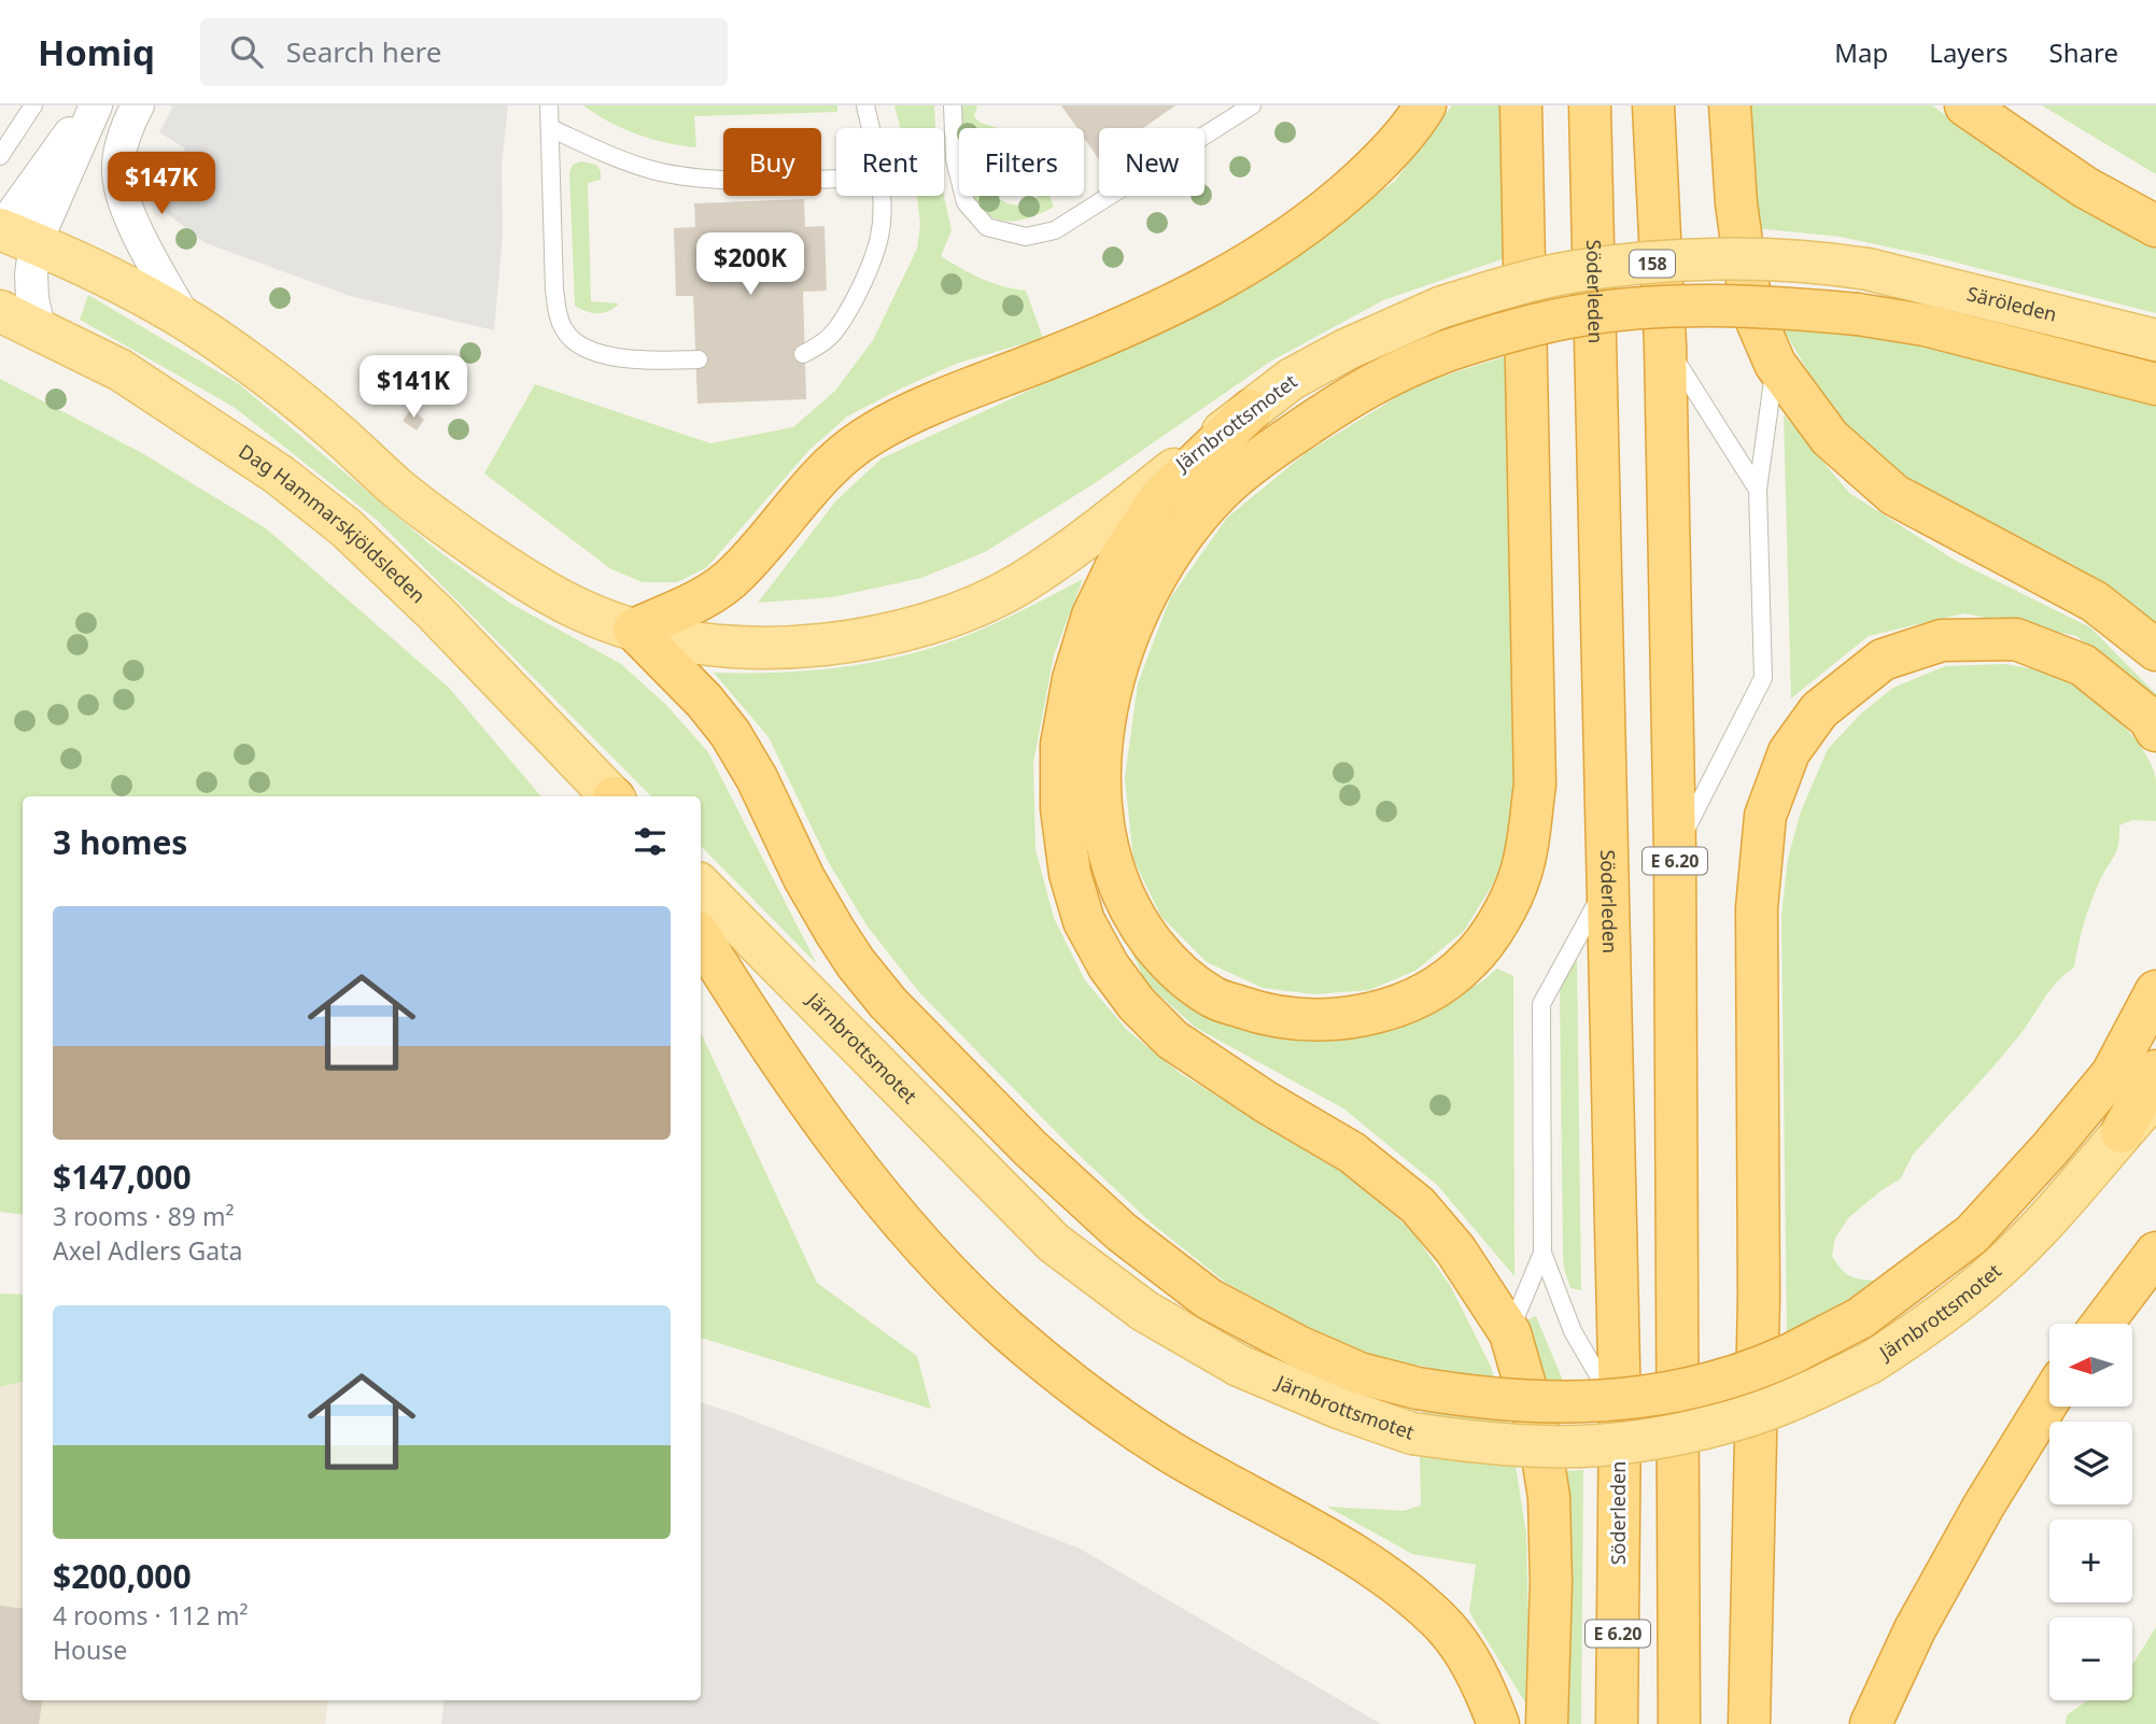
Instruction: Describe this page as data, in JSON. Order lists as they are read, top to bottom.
{
  "streets": {
    "highway": ["Söderleden", "E 6.20"],
    "main road": [
      "158",
      "Säröleden",
      "Järnbrottsmotet",
      "Dag Hammarskjöldsleden"
    ]
  },
  "crossings": [
    ["Säröleden", "Järnbrottsmotet"]
  ],
  "north": "left",
  "page": {
    "header": "Homiq",
    "search": "Search here",
    "nav": ["Map", "Layers", "Share"],
    "chip": [
      "Buy",
      "Rent",
      "Filters",
      "New"
    ],
    "price": ["$147K", "$200K", "$141K"],
    "heading": "3 homes",
    "list": [
      {
        "name": "$147,000",
        "note": "3 rooms · 89 m² · Axel Adlers Gata"
      },
      {
        "name": "$200,000",
        "note": "4 rooms · 112 m² · House"
      }
    ],
    "map_buttons": ["+", "−"]
  }
}
